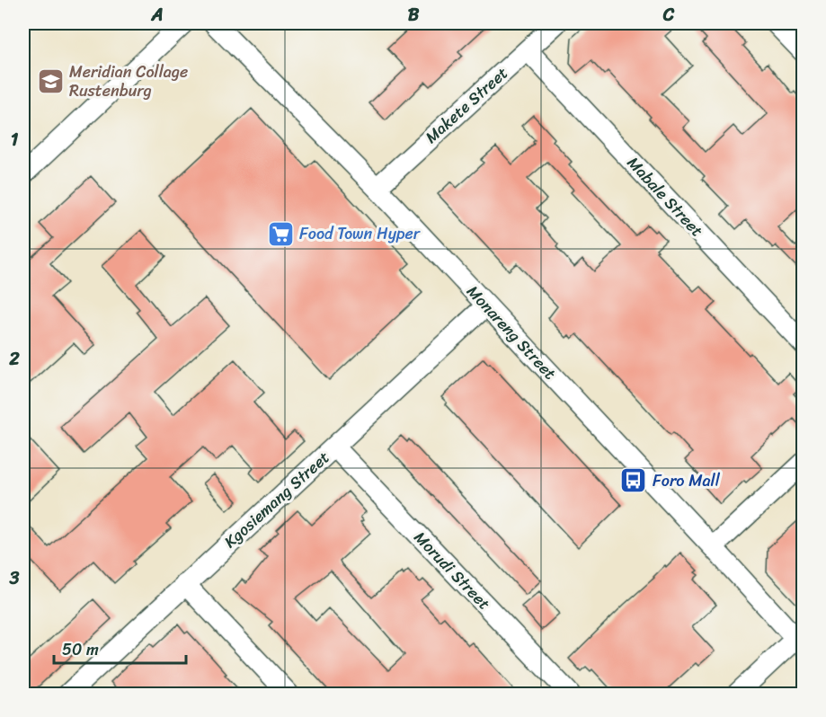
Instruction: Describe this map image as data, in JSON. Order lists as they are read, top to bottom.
{
  "streets": {
    "street": [
      "Makete Street",
      "Mabale Street",
      "Monareng Street",
      "Kgosiemang Street",
      "Morudi Street"
    ]
  },
  "crossings": [
    ["Makete Street", "Mabale Street"],
    ["Makete Street", "Monareng Street"],
    ["Monareng Street", "Kgosiemang Street"],
    ["Kgosiemang Street", "Morudi Street"]
  ],
  "places": {
    "school or university": ["Meridian Collage Rustenburg"],
    "supermarket": ["Food Town Hyper"],
    "bus stop": ["Foro Mall"]
  },
  "scale_bar": "50 m",
  "grid": {
    "columns": ["A", "B", "C"],
    "rows": ["1", "2", "3"]
  }
}
